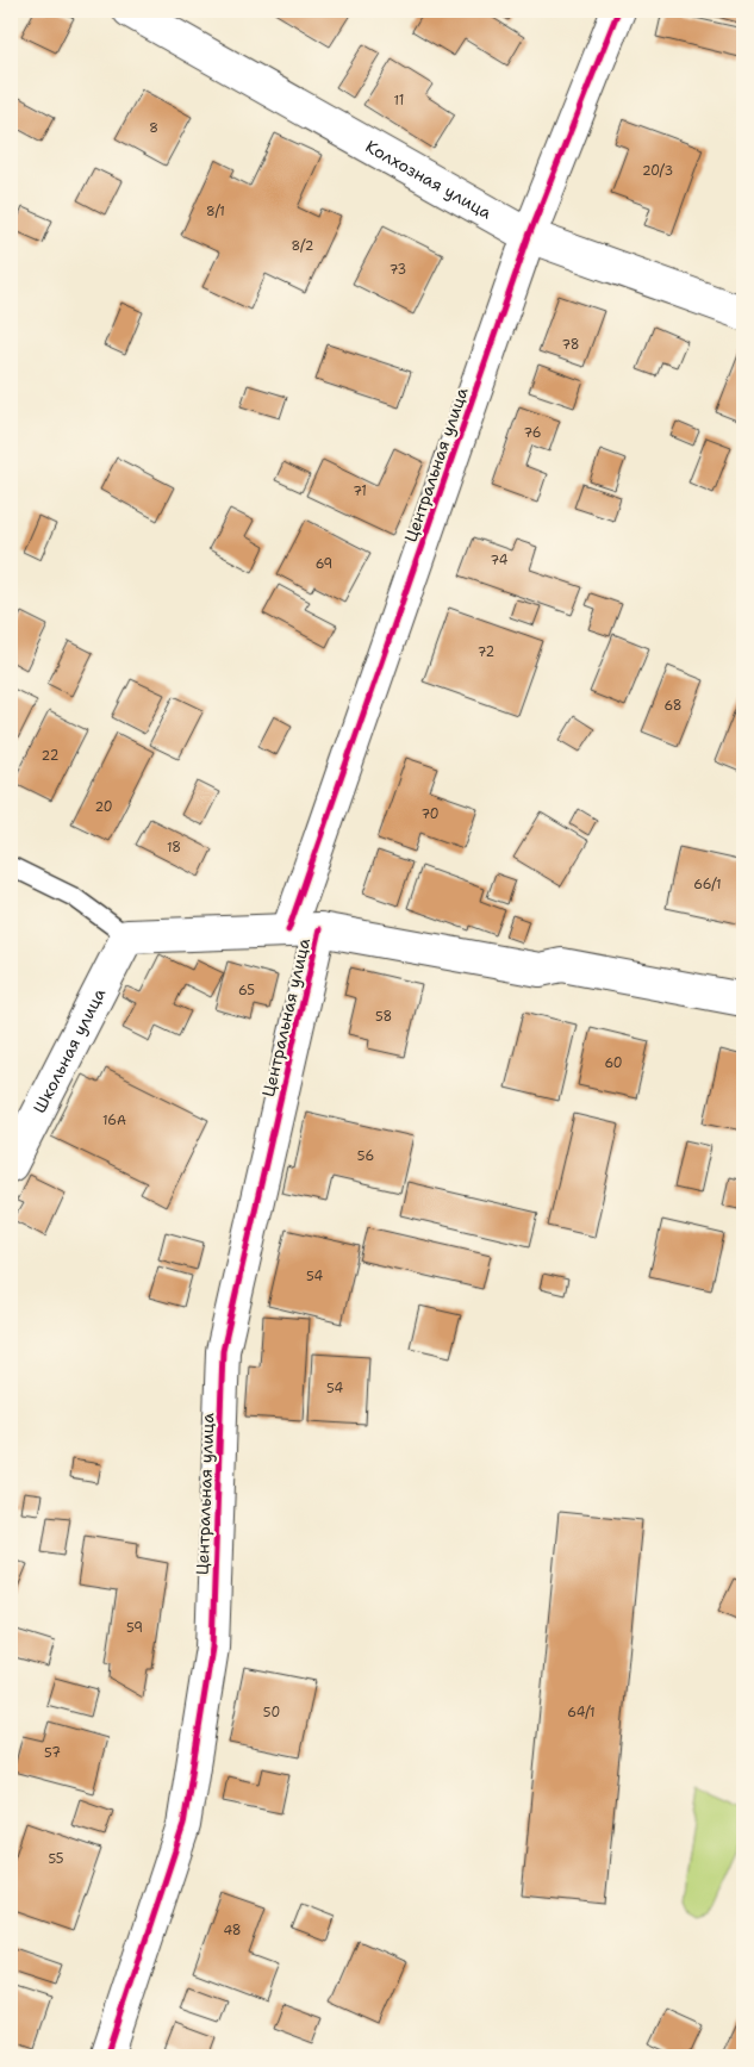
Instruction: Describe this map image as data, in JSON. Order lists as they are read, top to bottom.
{
  "streets": {
    "street": ["Колхозная улица", "Центральная улица", "Школьная улица"]
  },
  "crossings": [
    ["Колхозная улица", "Центральная улица"]
  ],
  "house_numbers": [
    "11",
    "8",
    "20/3",
    "8/1",
    "8/2",
    "73",
    "78",
    "76",
    "71",
    "74",
    "69",
    "72",
    "68",
    "22",
    "20",
    "70",
    "18",
    "66/1",
    "65",
    "58",
    "60",
    "16А",
    "56",
    "54",
    "54",
    "59",
    "50",
    "64/1",
    "57",
    "55",
    "48"
  ]
}
